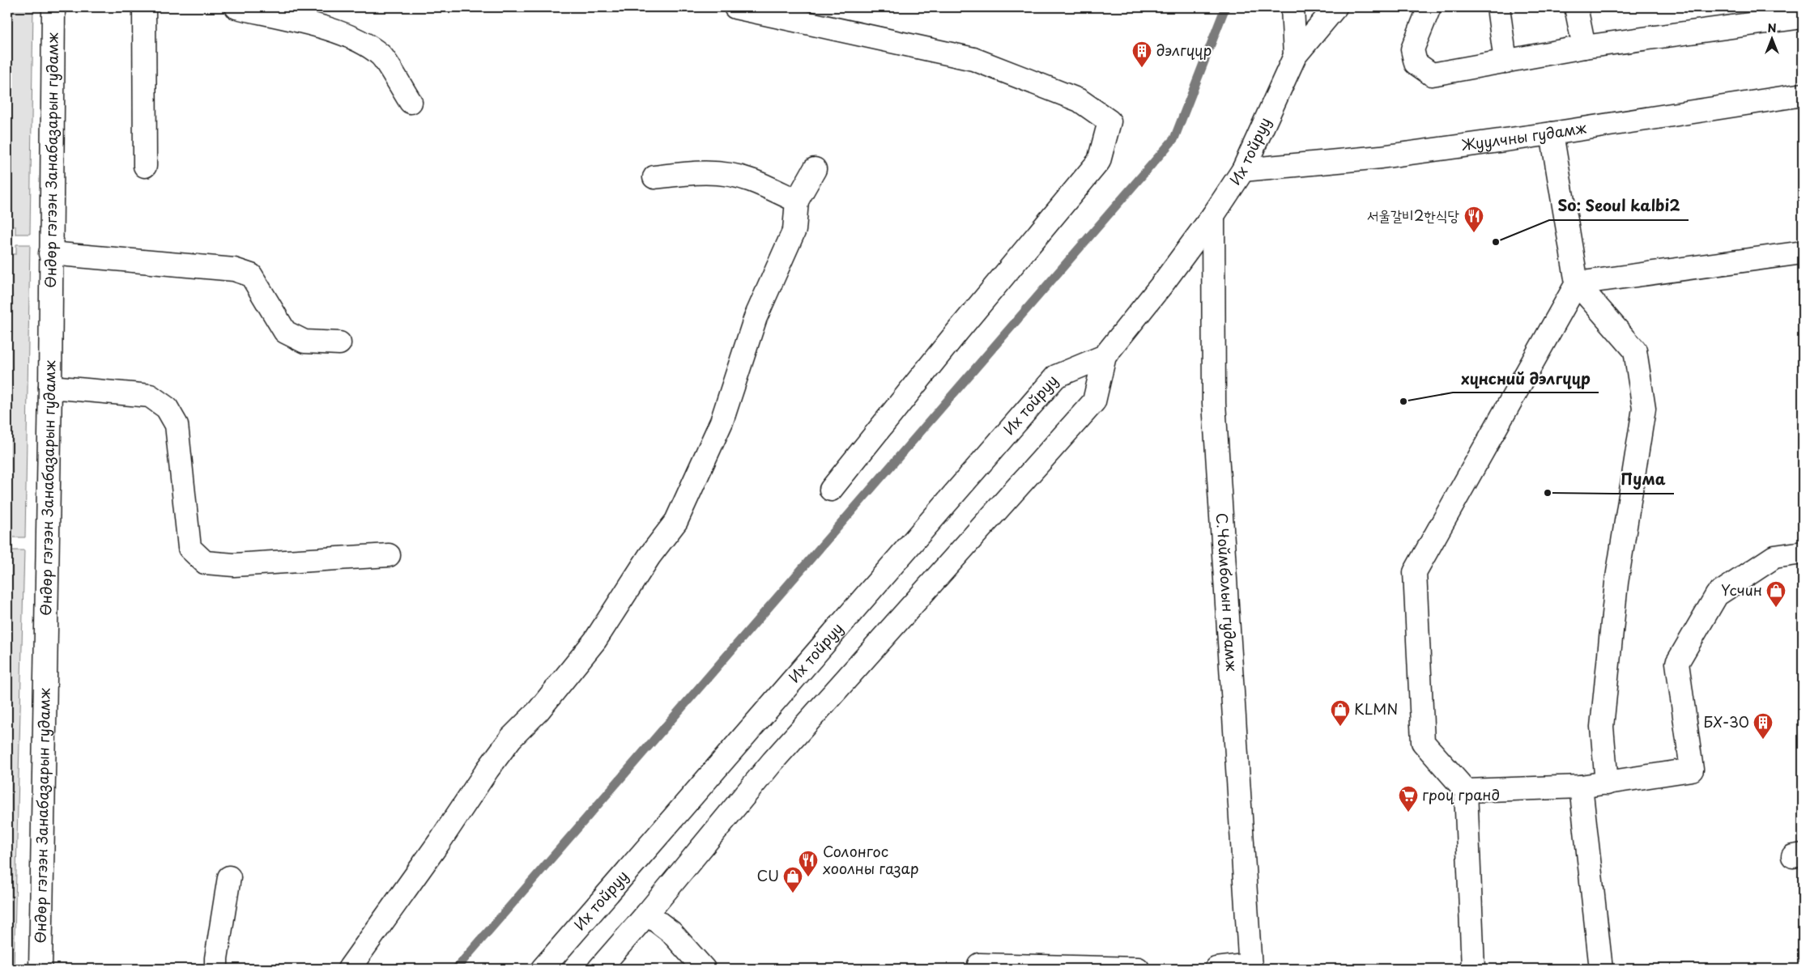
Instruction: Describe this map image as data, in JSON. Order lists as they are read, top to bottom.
{
  "streets": {
    "main road": [
      "Жуулчны гудамж",
      "Их тойруу",
      "Өндөр гэгээн Занабазарын гудамж",
      "С.Чоймболын гудамж"
    ]
  },
  "crossings": [
    ["Жуулчны гудамж", "Их тойруу"],
    ["Их тойруу", "С.Чоймболын гудамж"]
  ],
  "places": {
    "building": ["дэлгүүр", "БХ-30"],
    "restaurant": ["서울갈비2한식당", "Солонгос хоолны газар"],
    "other": ["So: Seoul kalbi2", "хүнсний дэлгүүр", "Пума"],
    "shop": ["Үсчин", "KLMN", "CU"],
    "supermarket": ["гроү гранд"]
  },
  "north": "top"
}
